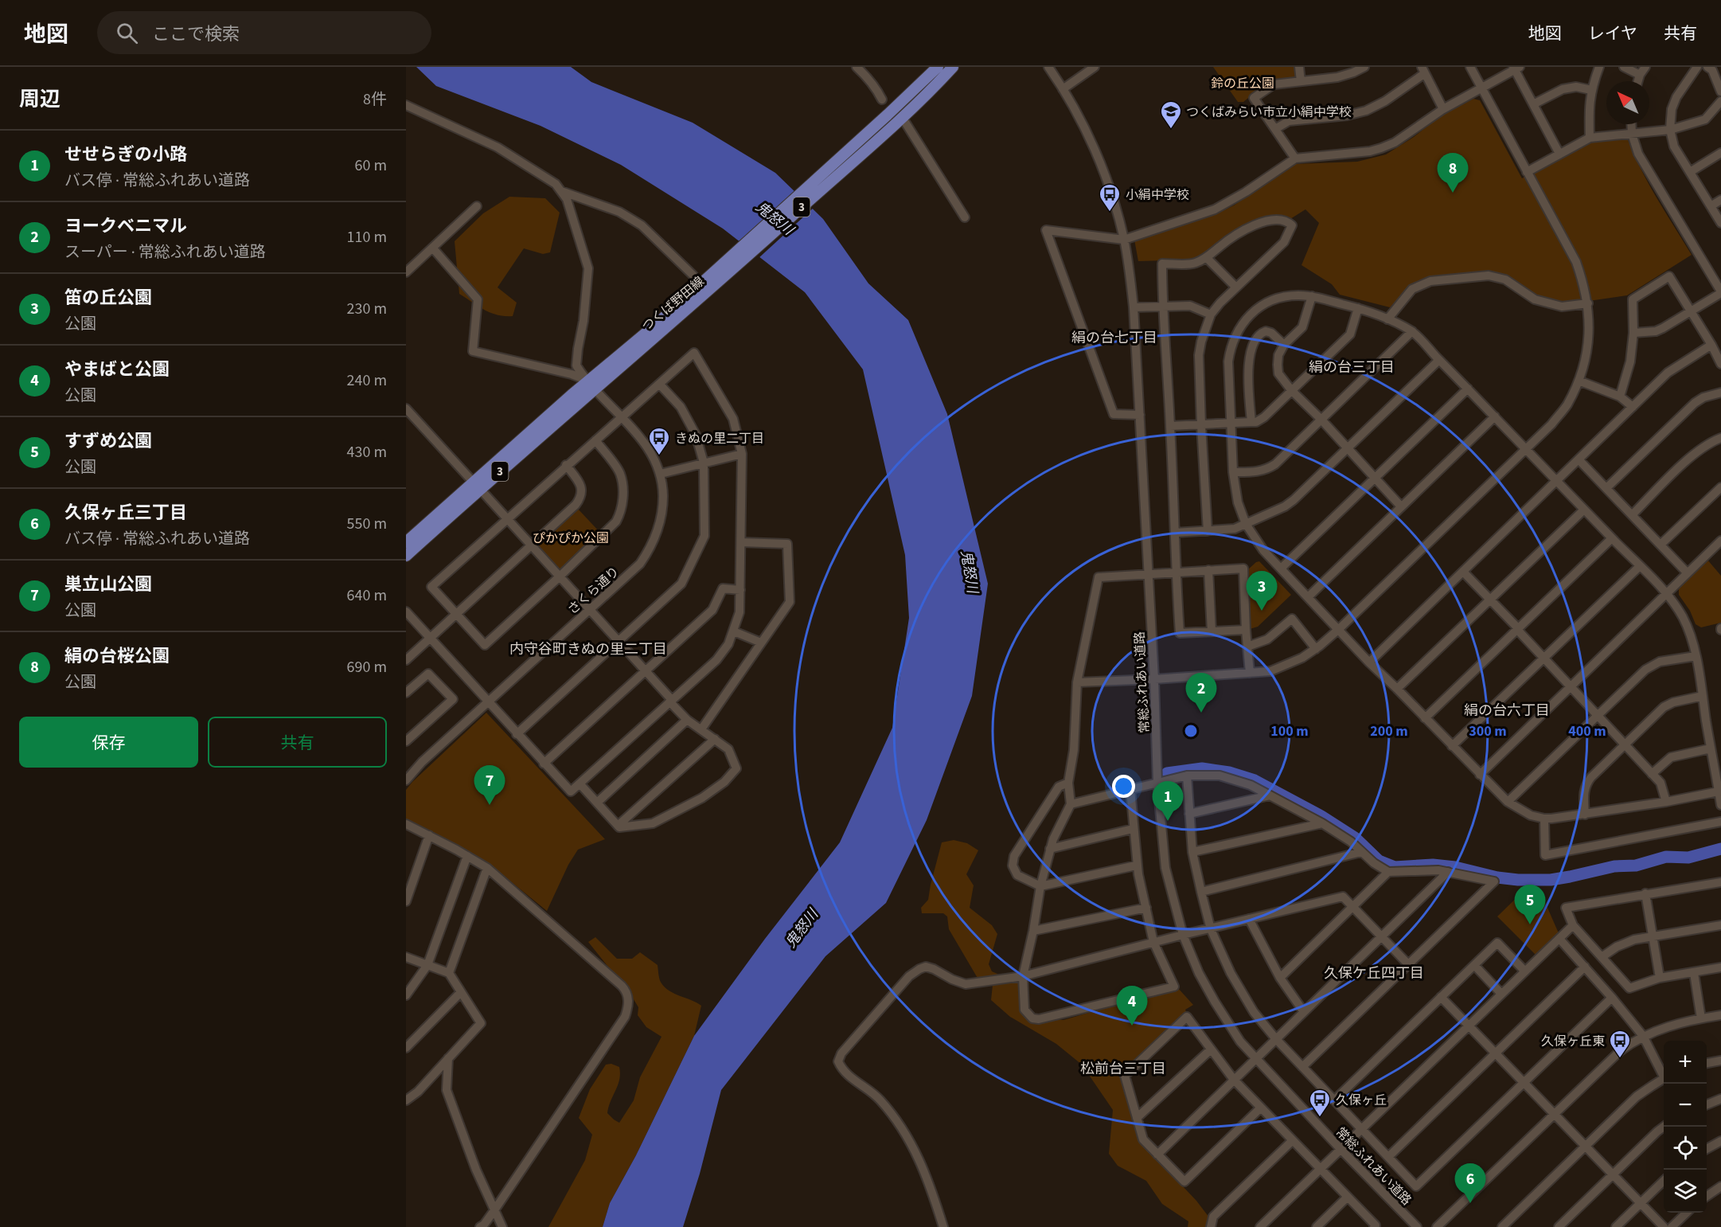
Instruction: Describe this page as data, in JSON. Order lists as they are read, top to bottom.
{
  "streets": {
    "main road": ["3", "つくば野田線"],
    "street": ["さくら通り", "常総ふれあい道路"]
  },
  "crossings": [
    ["つくば野田線", "さくら通り"]
  ],
  "districts": [
    "絹の台七丁目",
    "絹の台三丁目",
    "内守谷町きぬの里二丁目",
    "絹の台六丁目",
    "久保ケ丘四丁目",
    "松前台三丁目"
  ],
  "water": ["鬼怒川"],
  "parks": ["鈴の丘公園", "ぴかぴか公園"],
  "places": {
    "school or university": ["つくばみらい市立小絹中学校"],
    "bus stop": [
      "小絹中学校",
      "きぬの里二丁目",
      "久保ヶ丘東",
      "久保ヶ丘"
    ]
  },
  "north": "top left",
  "page": {
    "header": "地図",
    "search": "ここで検索",
    "nav": ["地図", "レイヤ", "共有"],
    "heading": ["周辺", "8件"],
    "list": [
      {
        "mark": "1",
        "name": "せせらぎの小路",
        "note": "バス停 · 常総ふれあい道路",
        "value": "60 m"
      },
      {
        "mark": "2",
        "name": "ヨークベニマル",
        "note": "スーパー · 常総ふれあい道路",
        "value": "110 m"
      },
      {
        "mark": "3",
        "name": "笛の丘公園",
        "note": "公園",
        "value": "230 m"
      },
      {
        "mark": "4",
        "name": "やまばと公園",
        "note": "公園",
        "value": "240 m"
      },
      {
        "mark": "5",
        "name": "すずめ公園",
        "note": "公園",
        "value": "430 m"
      },
      {
        "mark": "6",
        "name": "久保ヶ丘三丁目",
        "note": "バス停 · 常総ふれあい道路",
        "value": "550 m"
      },
      {
        "mark": "7",
        "name": "巣立山公園",
        "note": "公園",
        "value": "640 m"
      },
      {
        "mark": "8",
        "name": "絹の台桜公園",
        "note": "公園",
        "value": "690 m"
      }
    ],
    "pins": [
      "8",
      "3",
      "2",
      "7",
      "1",
      "5",
      "4",
      "6"
    ],
    "buttons": ["保存", "共有"],
    "map_buttons": ["+", "−"]
  },
  "rings": [
    "100 m",
    "200 m",
    "300 m",
    "400 m"
  ]
}
